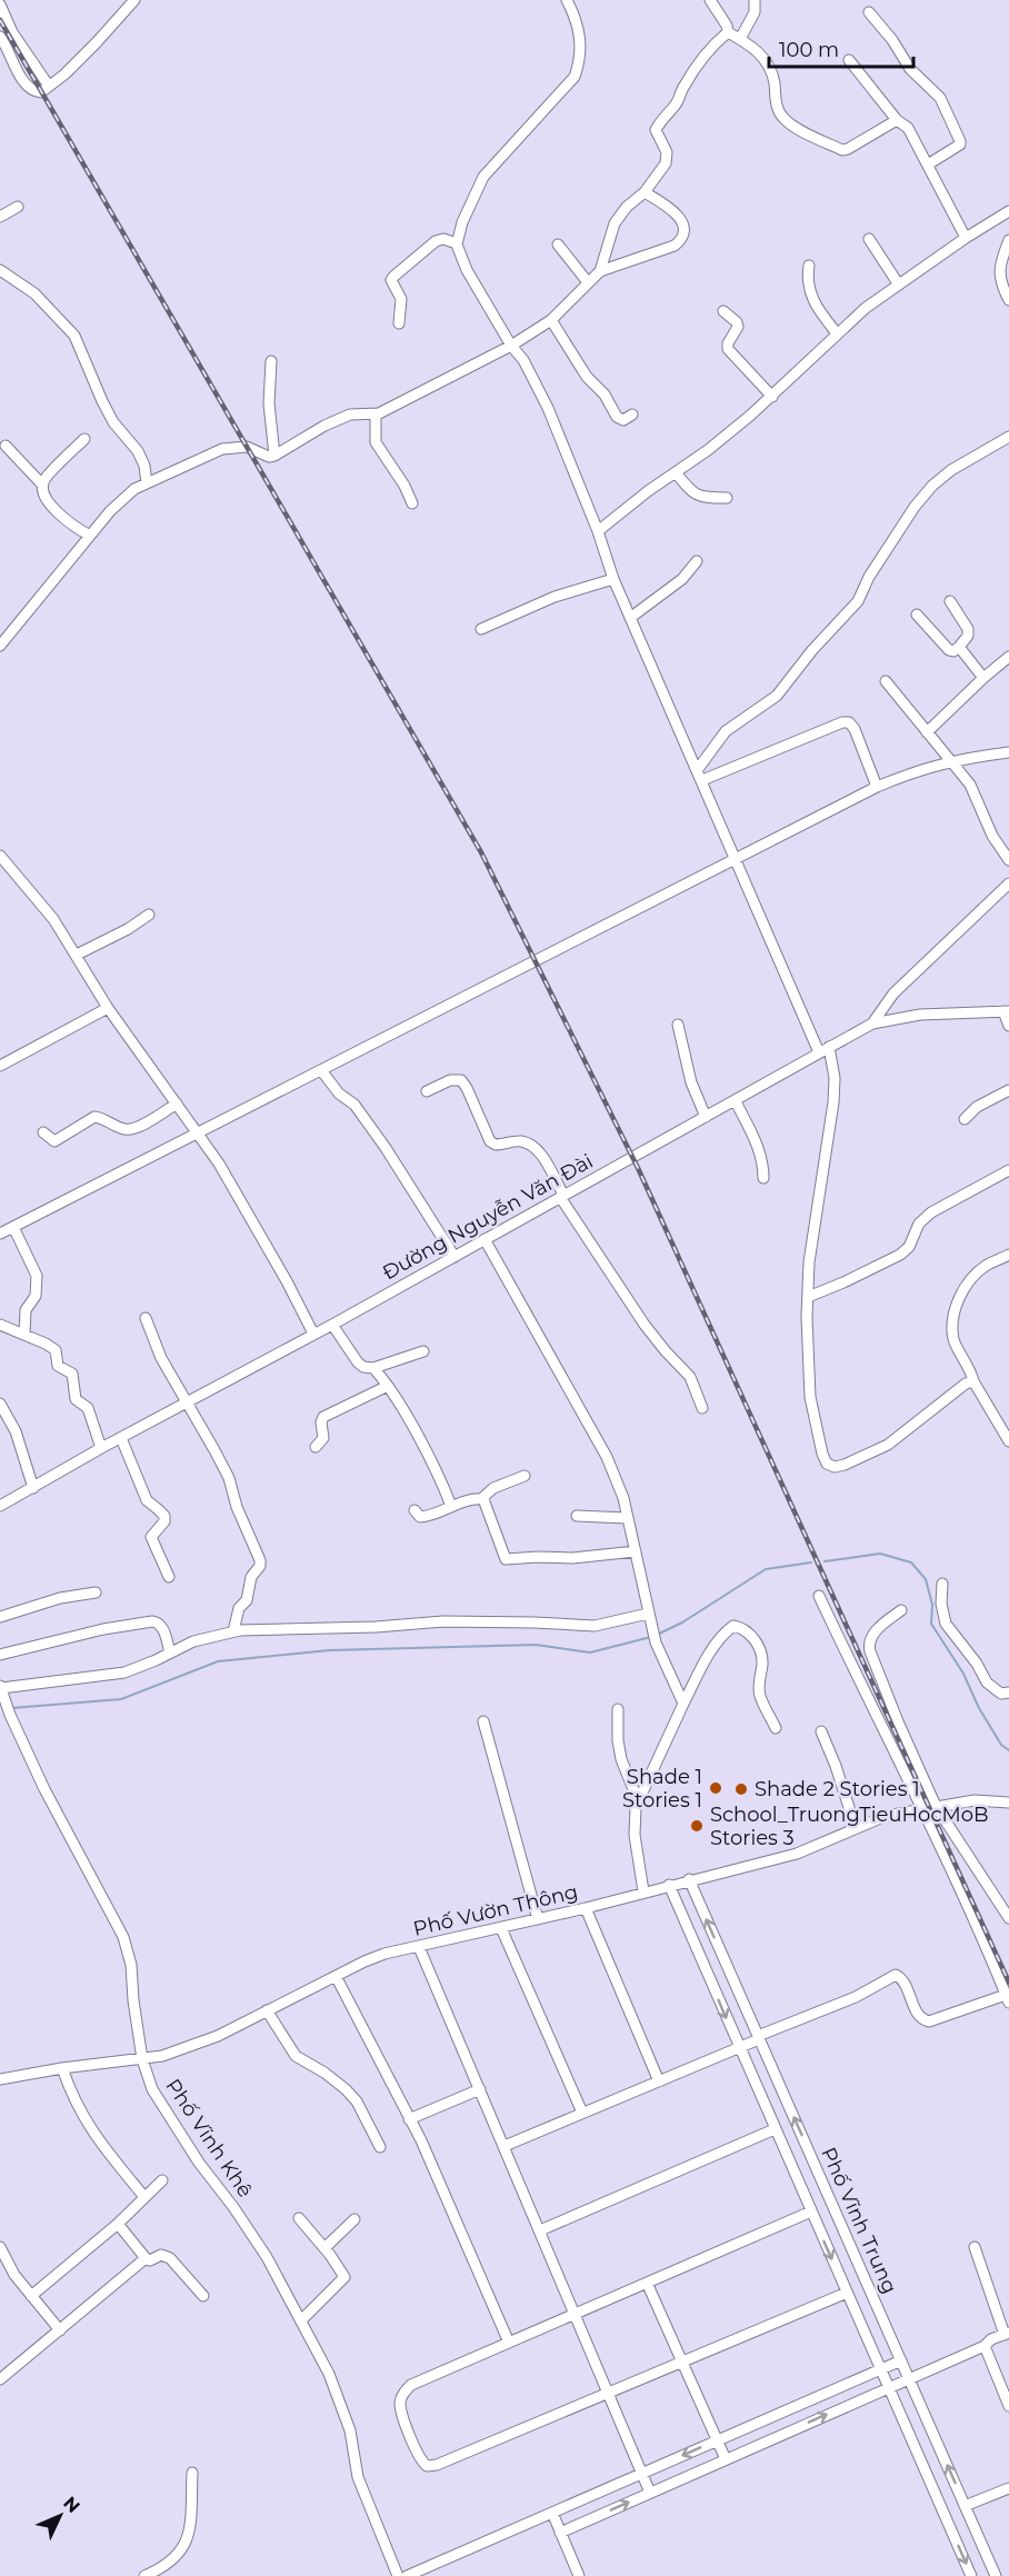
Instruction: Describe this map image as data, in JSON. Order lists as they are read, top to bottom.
{
  "streets": {
    "street": [
      "Đường Nguyễn Văn Đài",
      "Phố Vườn Thông",
      "Phố Vĩnh Khê",
      "Phố Vĩnh Trung"
    ]
  },
  "crossings": [
    ["Phố Vườn Thông", "Phố Vĩnh Khê"],
    ["Phố Vườn Thông", "Phố Vĩnh Trung"]
  ],
  "places": ["Shade 1 Stories 1", "Shade 2 Stories 1", "School_TruongTieuHocMoB Stories 3"],
  "scale_bar": "100 m",
  "north": "top right"
}
